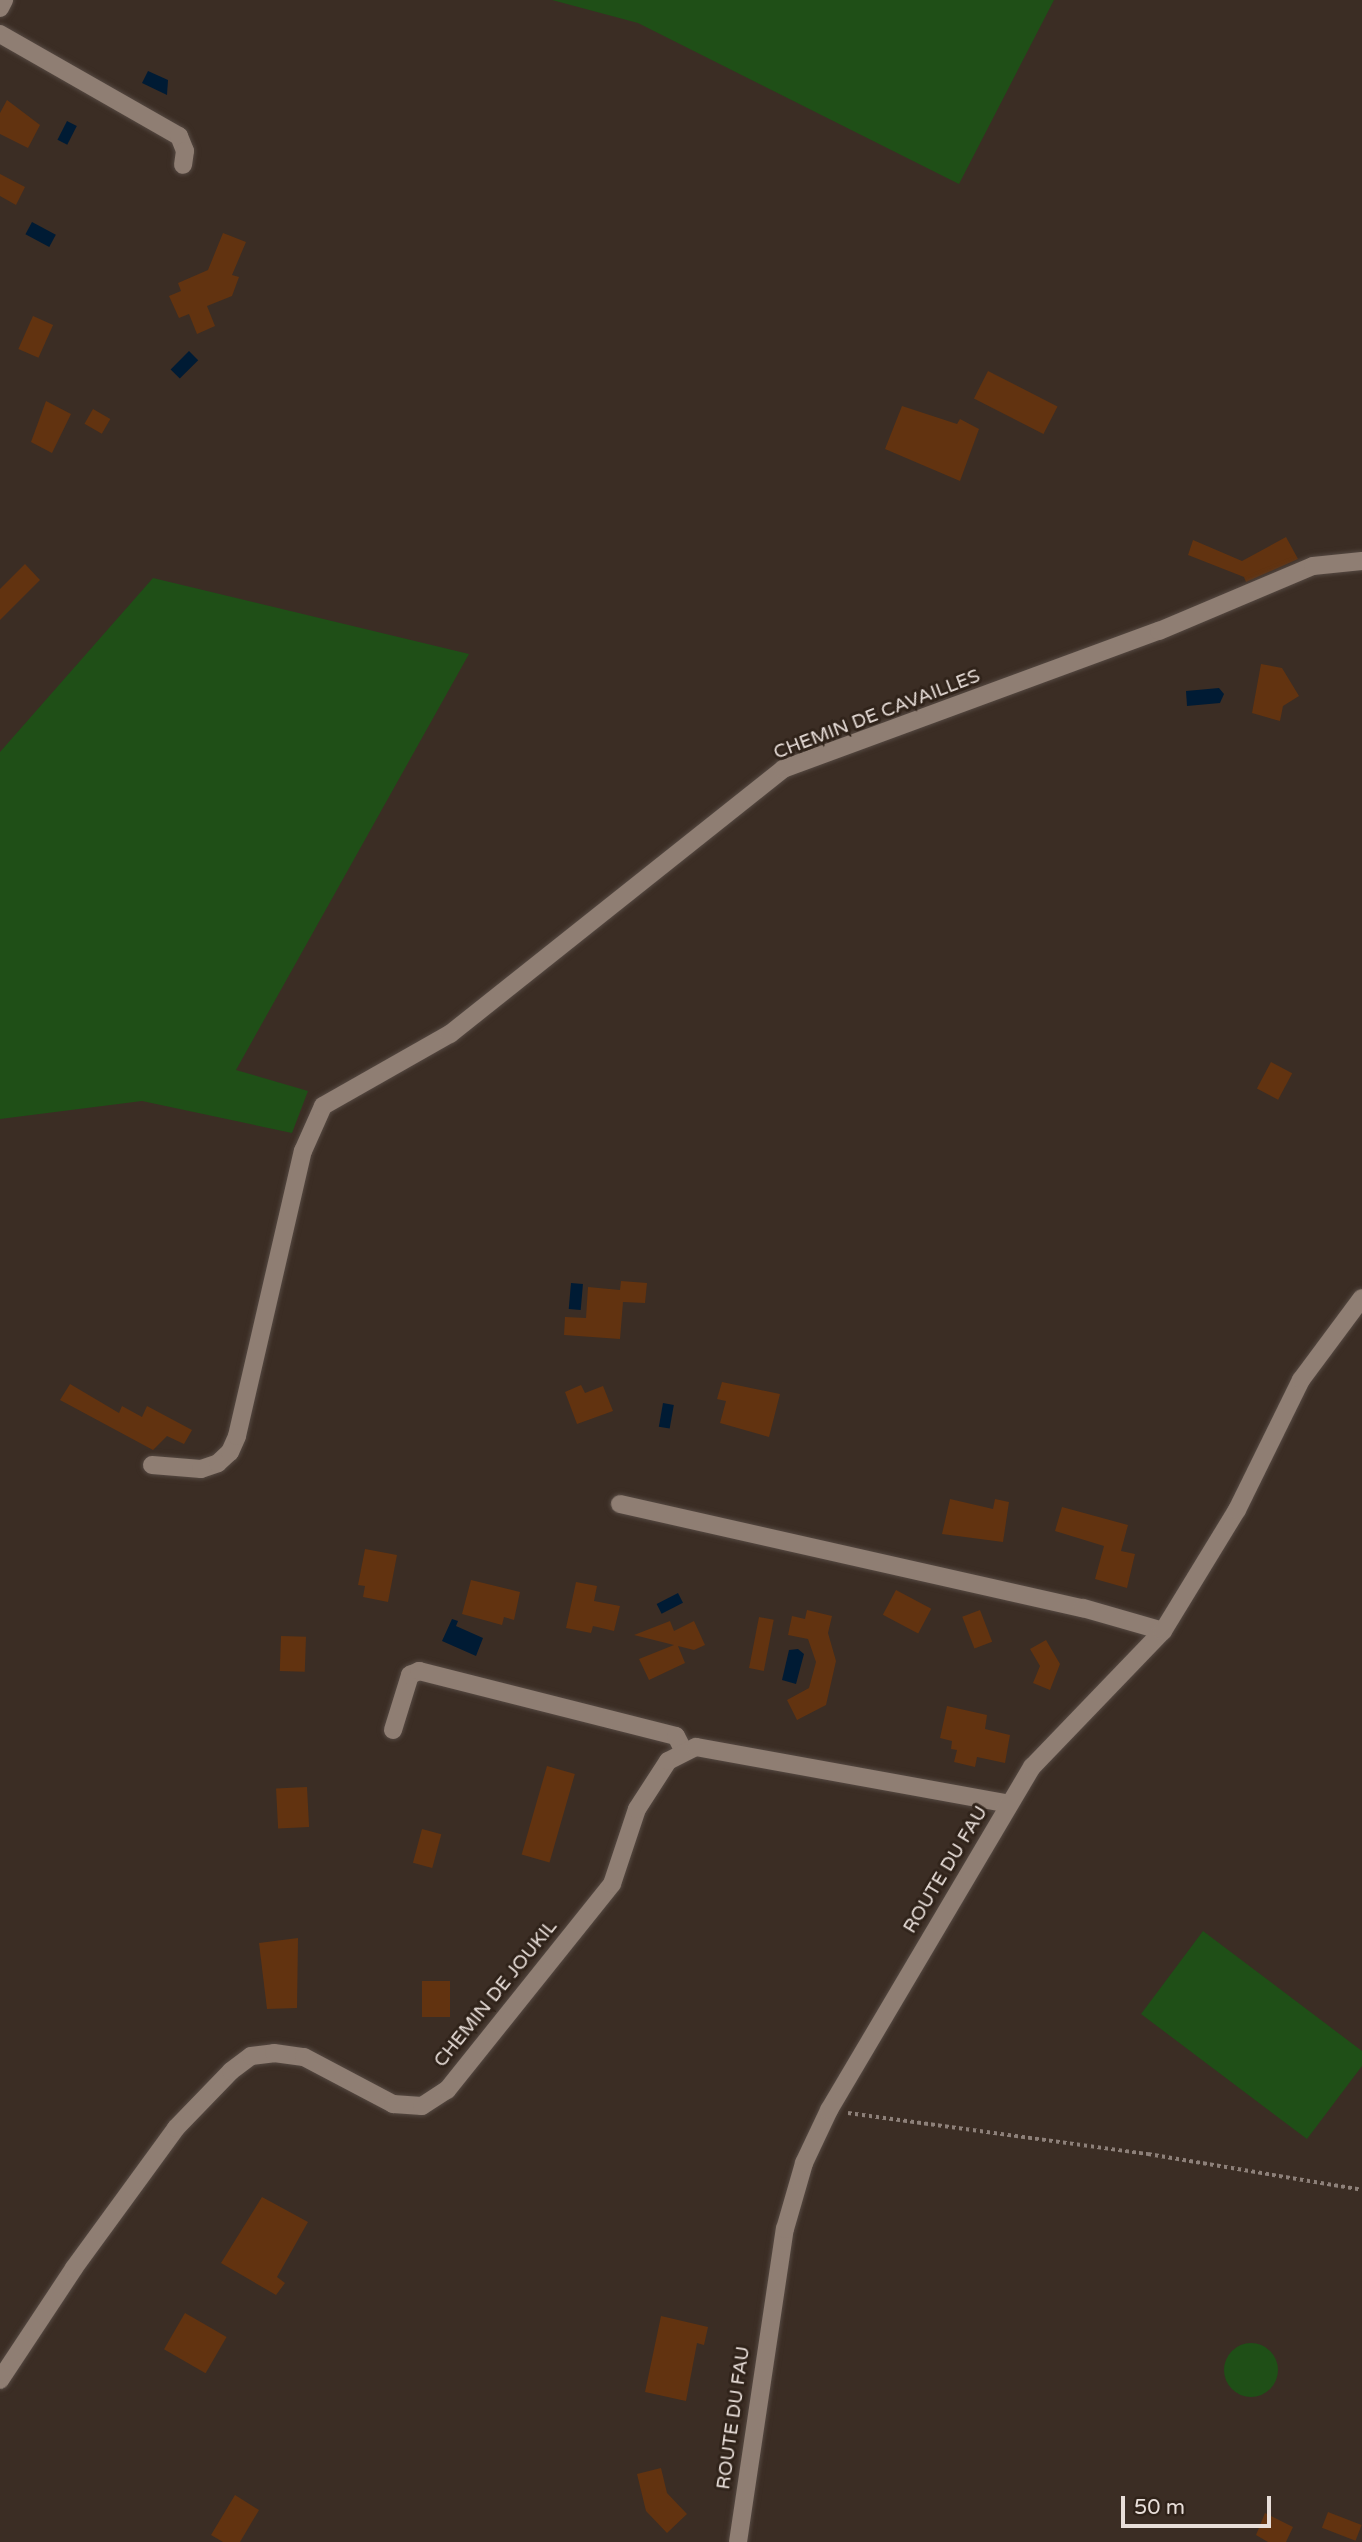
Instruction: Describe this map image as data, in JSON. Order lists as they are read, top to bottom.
{
  "streets": {
    "street": ["CHEMIN DE CAVAILLES", "ROUTE DU FAU", "CHEMIN DE JOUKIL"]
  },
  "scale_bar": "50 m"
}
